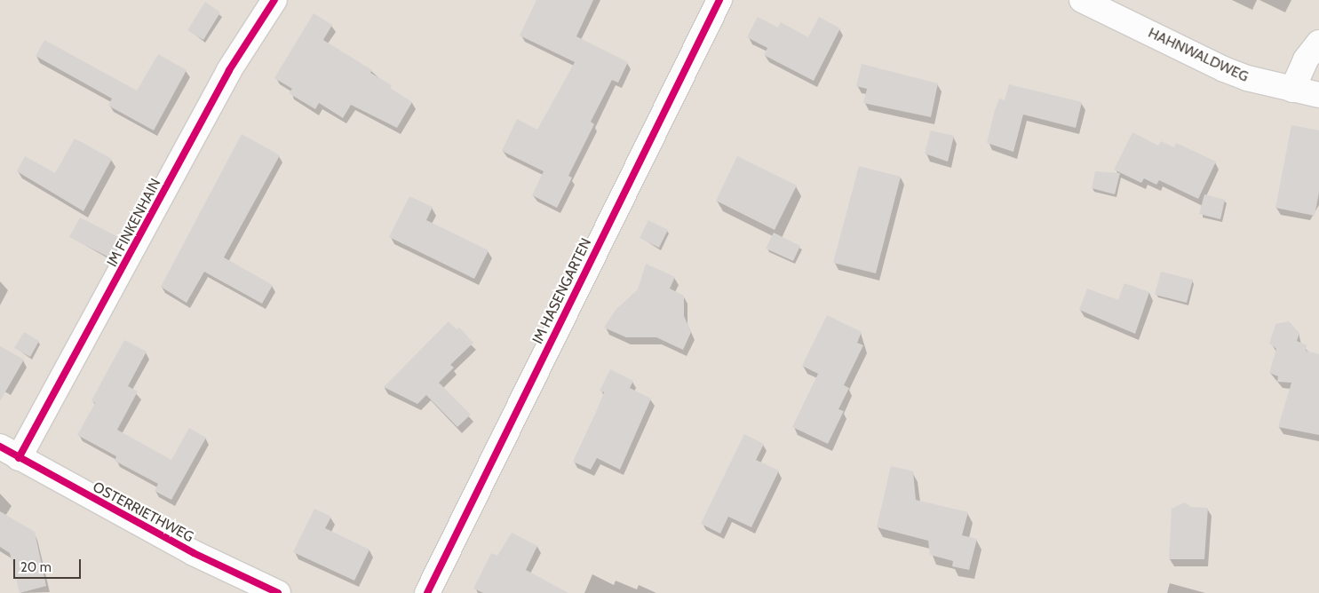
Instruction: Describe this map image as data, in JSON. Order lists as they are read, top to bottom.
{
  "streets": {
    "street": [
      "HAHNWALDWEG",
      "IM FINKENHAIN",
      "IM HASENGARTEN",
      "OSTERRIETHWEG"
    ]
  },
  "crossings": [
    ["IM FINKENHAIN", "OSTERRIETHWEG"]
  ],
  "scale_bar": "20 m"
}
